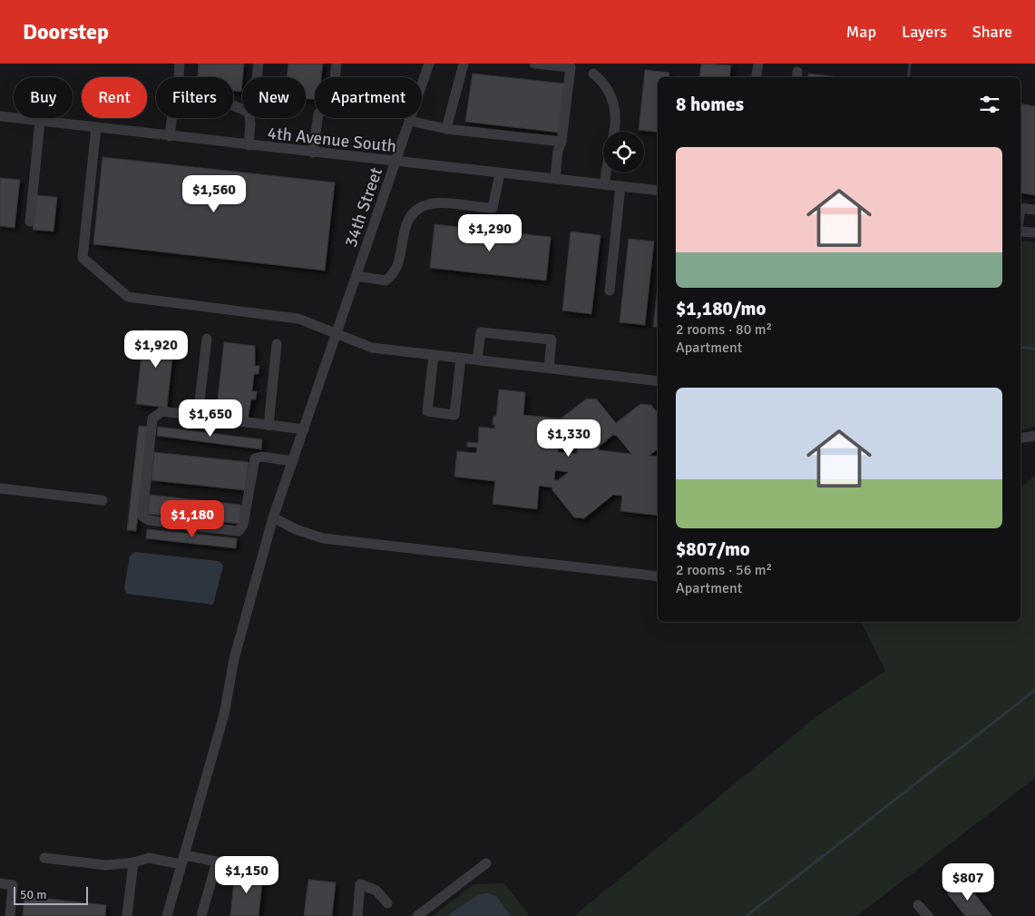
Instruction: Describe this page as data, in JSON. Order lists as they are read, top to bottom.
{
  "streets": {
    "street": ["4th Avenue South", "34th Street"]
  },
  "crossings": [
    ["4th Avenue South", "34th Street"]
  ],
  "scale_bar": "50 m",
  "page": {
    "header": "Doorstep",
    "nav": ["Map", "Layers", "Share"],
    "chip": [
      "Buy",
      "Rent",
      "Filters",
      "New",
      "Apartment"
    ],
    "heading": "8 homes",
    "list": [
      {
        "name": "$1,180/mo",
        "note": "2 rooms · 80 m² · Apartment"
      },
      {
        "name": "$807/mo",
        "note": "2 rooms · 56 m² · Apartment"
      }
    ],
    "price": [
      "$1,560",
      "$1,290",
      "$1,920",
      "$1,650",
      "$1,330",
      "$1,180",
      "$1,150",
      "$807"
    ],
    "scale": "50 m"
  }
}
